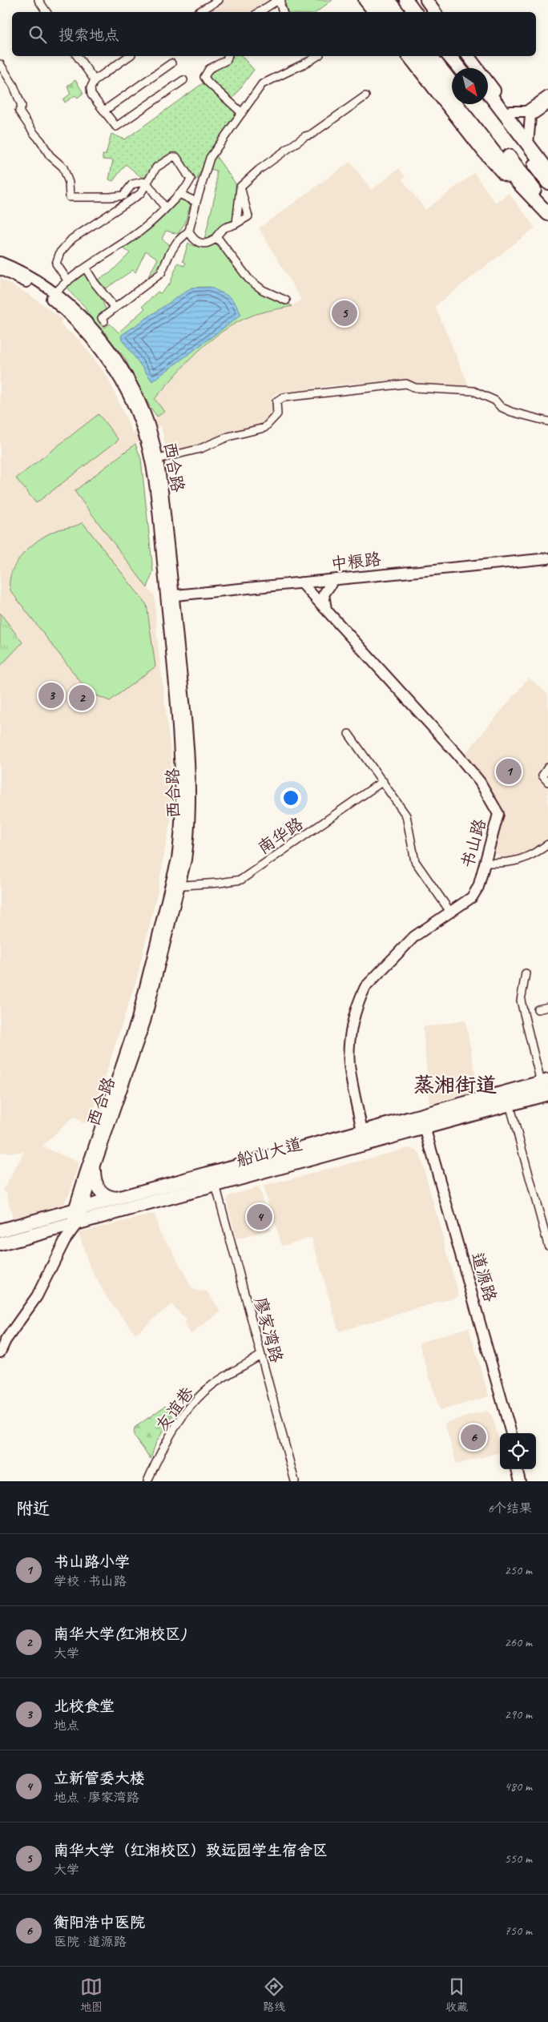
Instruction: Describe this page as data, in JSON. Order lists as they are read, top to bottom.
{
  "streets": {
    "highway": ["船山大道"],
    "street": [
      "西合路",
      "中粮路",
      "南华路",
      "书山路",
      "道源路",
      "廖家湾路",
      "友谊巷"
    ]
  },
  "crossings": [
    ["西合路", "中粮路"],
    ["西合路", "船山大道"],
    ["中粮路", "书山路"],
    ["书山路", "船山大道"],
    ["船山大道", "道源路"],
    ["船山大道", "廖家湾路"],
    ["廖家湾路", "友谊巷"]
  ],
  "districts": ["蒸湘街道"],
  "north": "bottom right",
  "page": {
    "search": "搜索地点",
    "pins": [
      "5",
      "3",
      "2",
      "1",
      "4",
      "6"
    ],
    "heading": ["附近", "6个结果"],
    "list": [
      {
        "mark": "1",
        "name": "书山路小学",
        "note": "学校 · 书山路",
        "value": "250 m"
      },
      {
        "mark": "2",
        "name": "南华大学(红湘校区)",
        "note": "大学",
        "value": "260 m"
      },
      {
        "mark": "3",
        "name": "北校食堂",
        "note": "地点",
        "value": "290 m"
      },
      {
        "mark": "4",
        "name": "立新管委大楼",
        "note": "地点 · 廖家湾路",
        "value": "480 m"
      },
      {
        "mark": "5",
        "name": "南华大学（红湘校区）致远园学生宿舍区",
        "note": "大学",
        "value": "550 m"
      },
      {
        "mark": "6",
        "name": "衡阳浩中医院",
        "note": "医院 · 道源路",
        "value": "750 m"
      }
    ],
    "nav": ["地图", "路线", "收藏"]
  }
}
